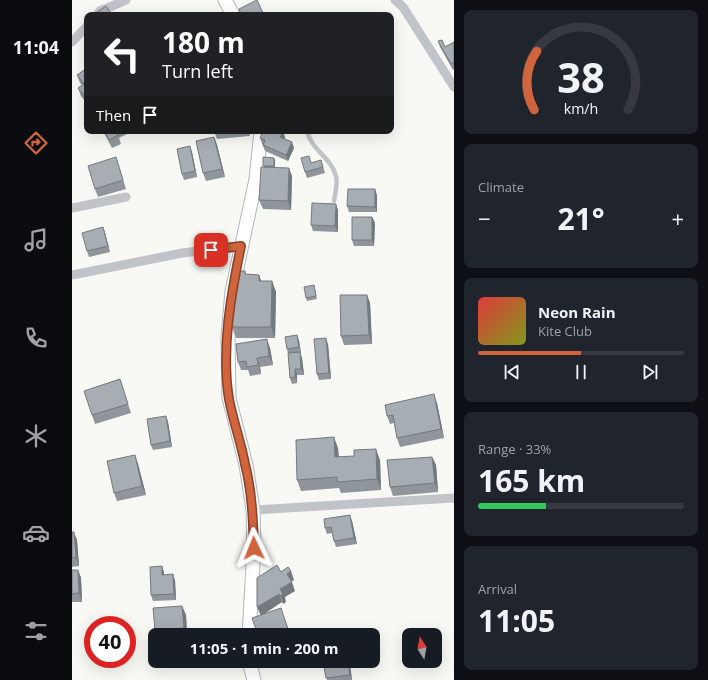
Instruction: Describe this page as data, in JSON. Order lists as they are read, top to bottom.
{
  "north": "top",
  "page": {
    "tabs": "11:04",
    "turn": ["180 m", "Turn left"],
    "then": "Then",
    "tile": [
      "Climate",
      ["Range · 33%", "165 km"],
      ["Arrival", "11:05"]
    ],
    "heat": ["−", "21°", "+"],
    "song": ["Neon Rain", "Kite Club"],
    "limit": "40",
    "trip": "11:05 · 1 min · 200 m",
    "gauge": ["38", "km/h"]
  }
}
